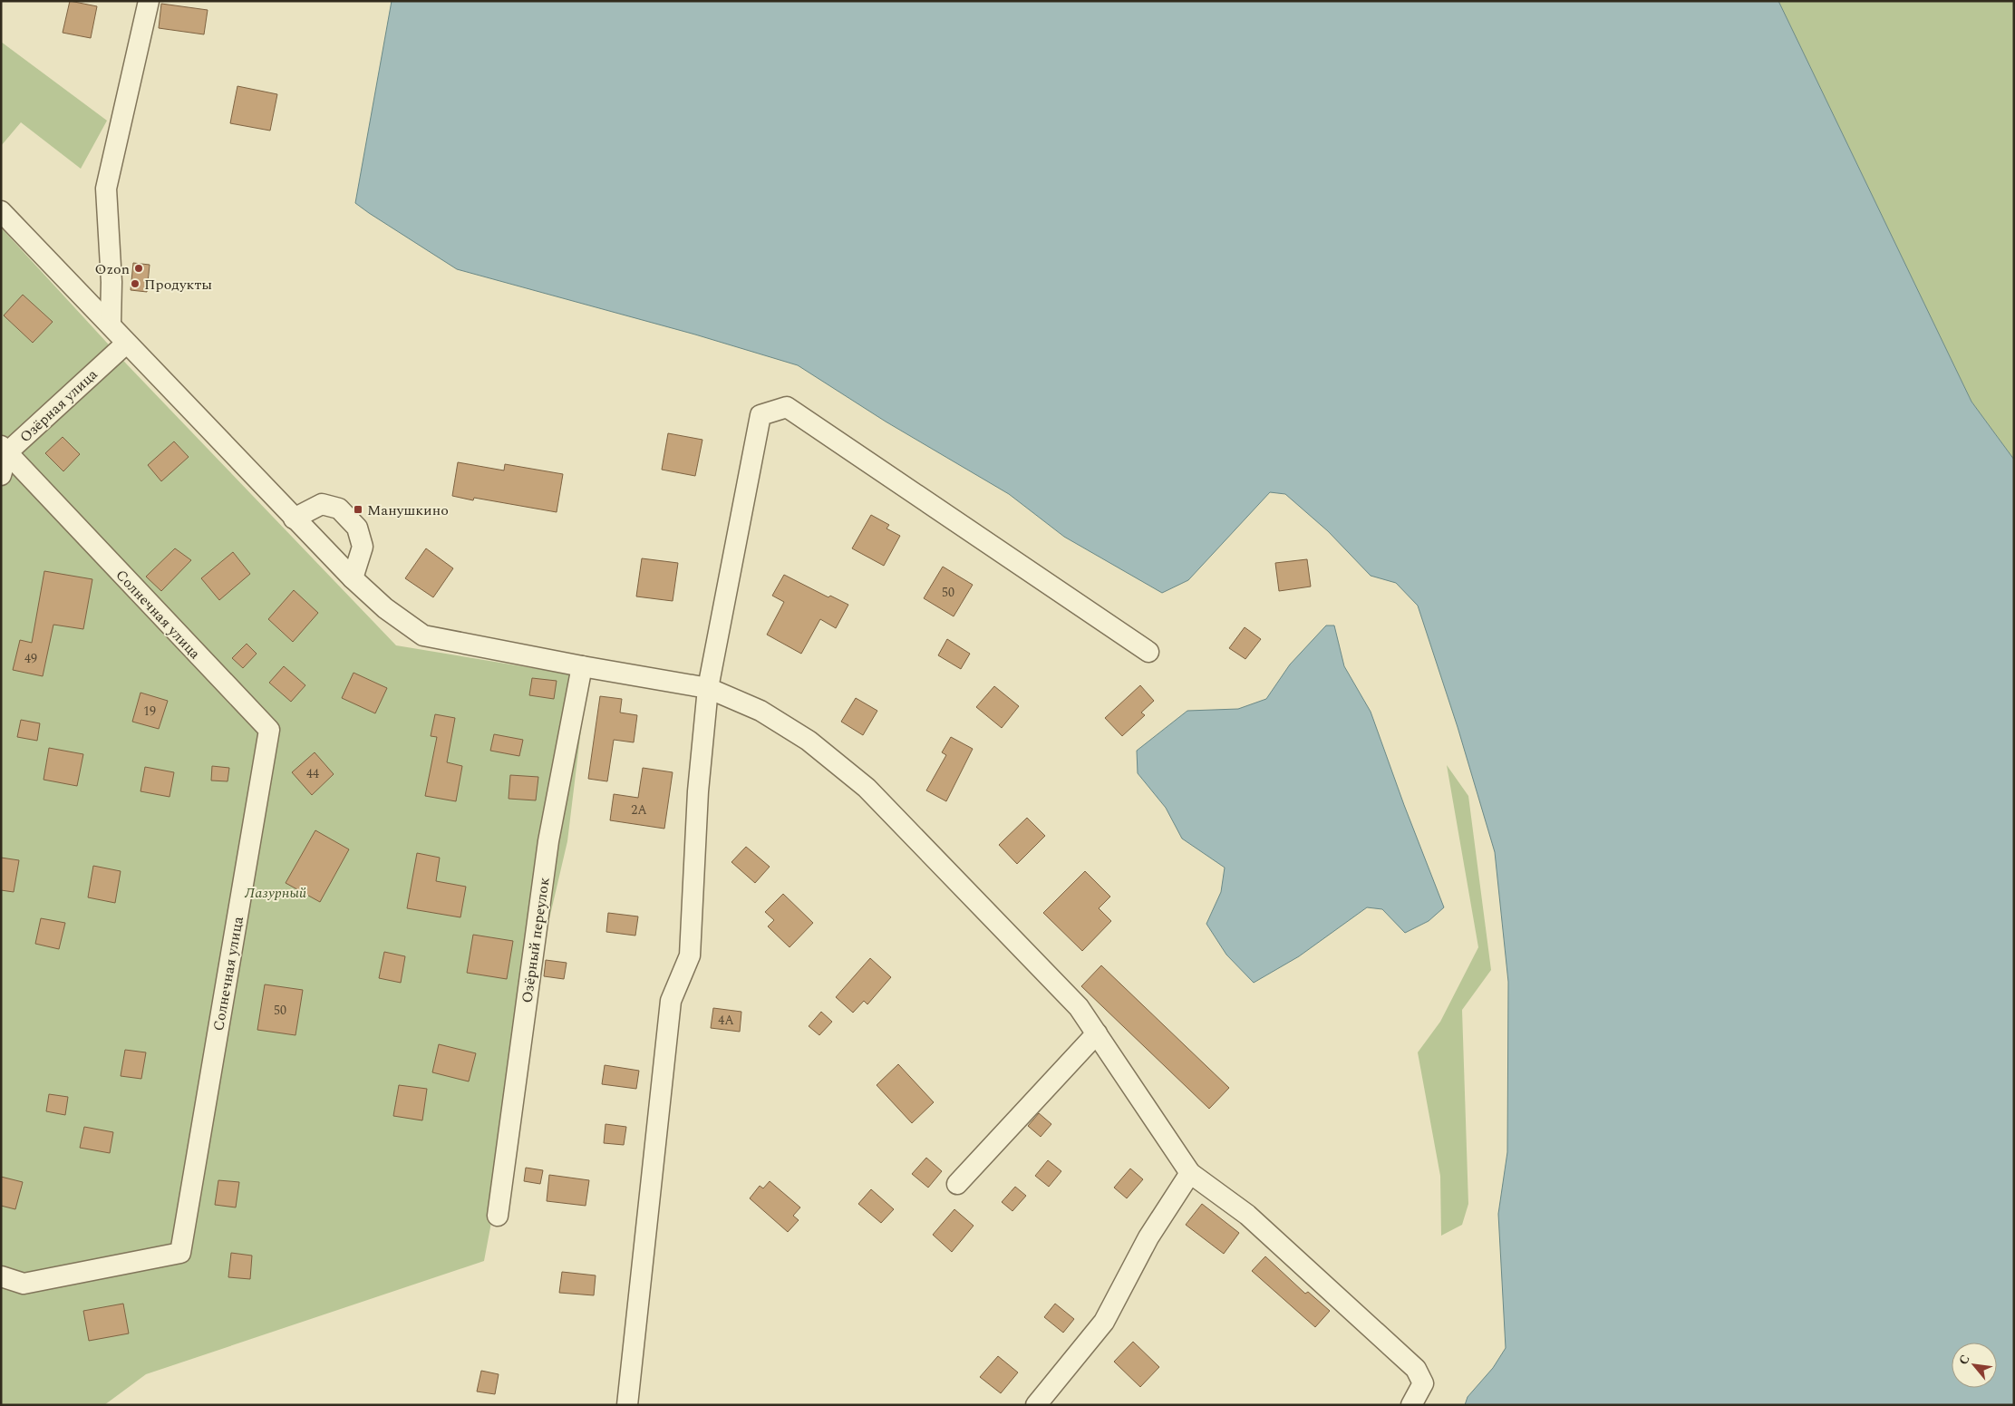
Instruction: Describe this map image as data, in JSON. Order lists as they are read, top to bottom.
{
  "streets": {
    "street": ["Озёрная улица", "Солнечная улица", "Озёрный переулок"]
  },
  "crossings": [
    ["Озёрная улица", "Солнечная улица"]
  ],
  "parks": ["Лазурный"],
  "places": {
    "other": ["Ozon", "Продукты"],
    "transit": ["Манушкино"]
  },
  "house_numbers": [
    "50",
    "49",
    "19",
    "44",
    "2А",
    "50",
    "4А"
  ],
  "north": "top left"
}
